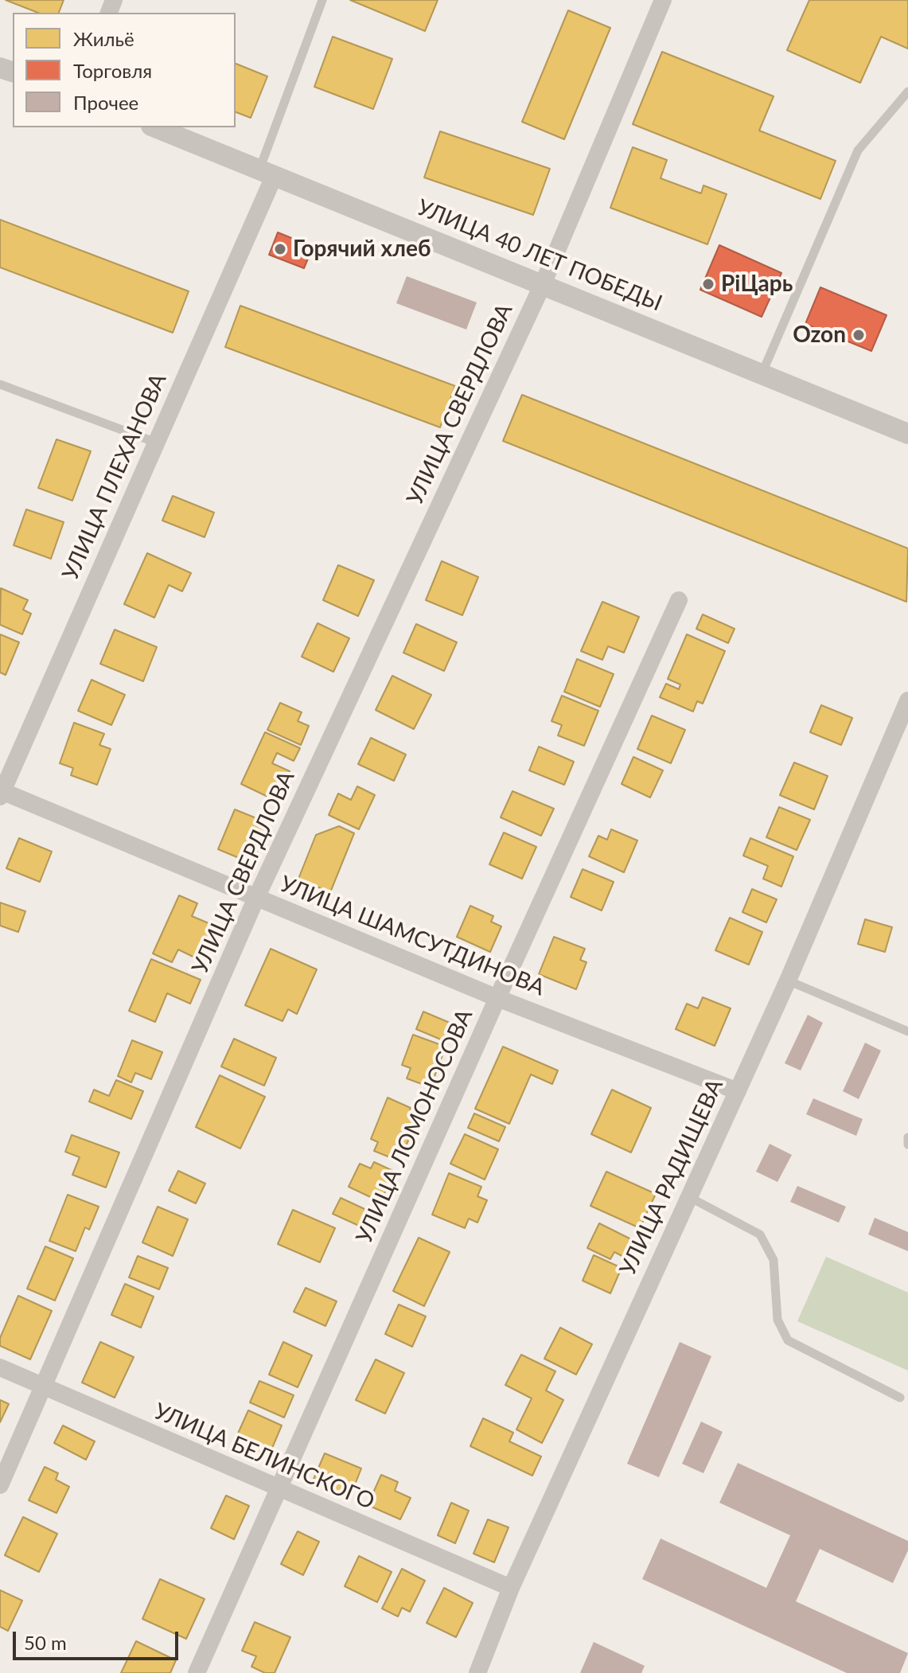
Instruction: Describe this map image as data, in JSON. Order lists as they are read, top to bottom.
{
  "streets": {
    "street": [
      "УЛИЦА 40 ЛЕТ ПОБЕДЫ",
      "УЛИЦА СВЕРДЛОВА",
      "УЛИЦА ПЛЕХАНОВА",
      "УЛИЦА ШАМСУТДИНОВА",
      "УЛИЦА ЛОМОНОСОВА",
      "УЛИЦА РАДИЩЕВА",
      "УЛИЦА БЕЛИНСКОГО"
    ]
  },
  "crossings": [
    ["УЛИЦА 40 ЛЕТ ПОБЕДЫ", "УЛИЦА СВЕРДЛОВА"],
    ["УЛИЦА 40 ЛЕТ ПОБЕДЫ", "УЛИЦА ПЛЕХАНОВА"],
    ["УЛИЦА СВЕРДЛОВА", "УЛИЦА ШАМСУТДИНОВА"],
    ["УЛИЦА СВЕРДЛОВА", "УЛИЦА БЕЛИНСКОГО"],
    ["УЛИЦА ПЛЕХАНОВА", "УЛИЦА ШАМСУТДИНОВА"],
    ["УЛИЦА ШАМСУТДИНОВА", "УЛИЦА ЛОМОНОСОВА"],
    ["УЛИЦА ШАМСУТДИНОВА", "УЛИЦА РАДИЩЕВА"],
    ["УЛИЦА ЛОМОНОСОВА", "УЛИЦА БЕЛИНСКОГО"],
    ["УЛИЦА РАДИЩЕВА", "УЛИЦА БЕЛИНСКОГО"]
  ],
  "places": ["Горячий хлеб", "PiЦарь", "Ozon"],
  "legend": ["Жильё", "Торговля", "Прочее"],
  "scale_bar": "50 m"
}
